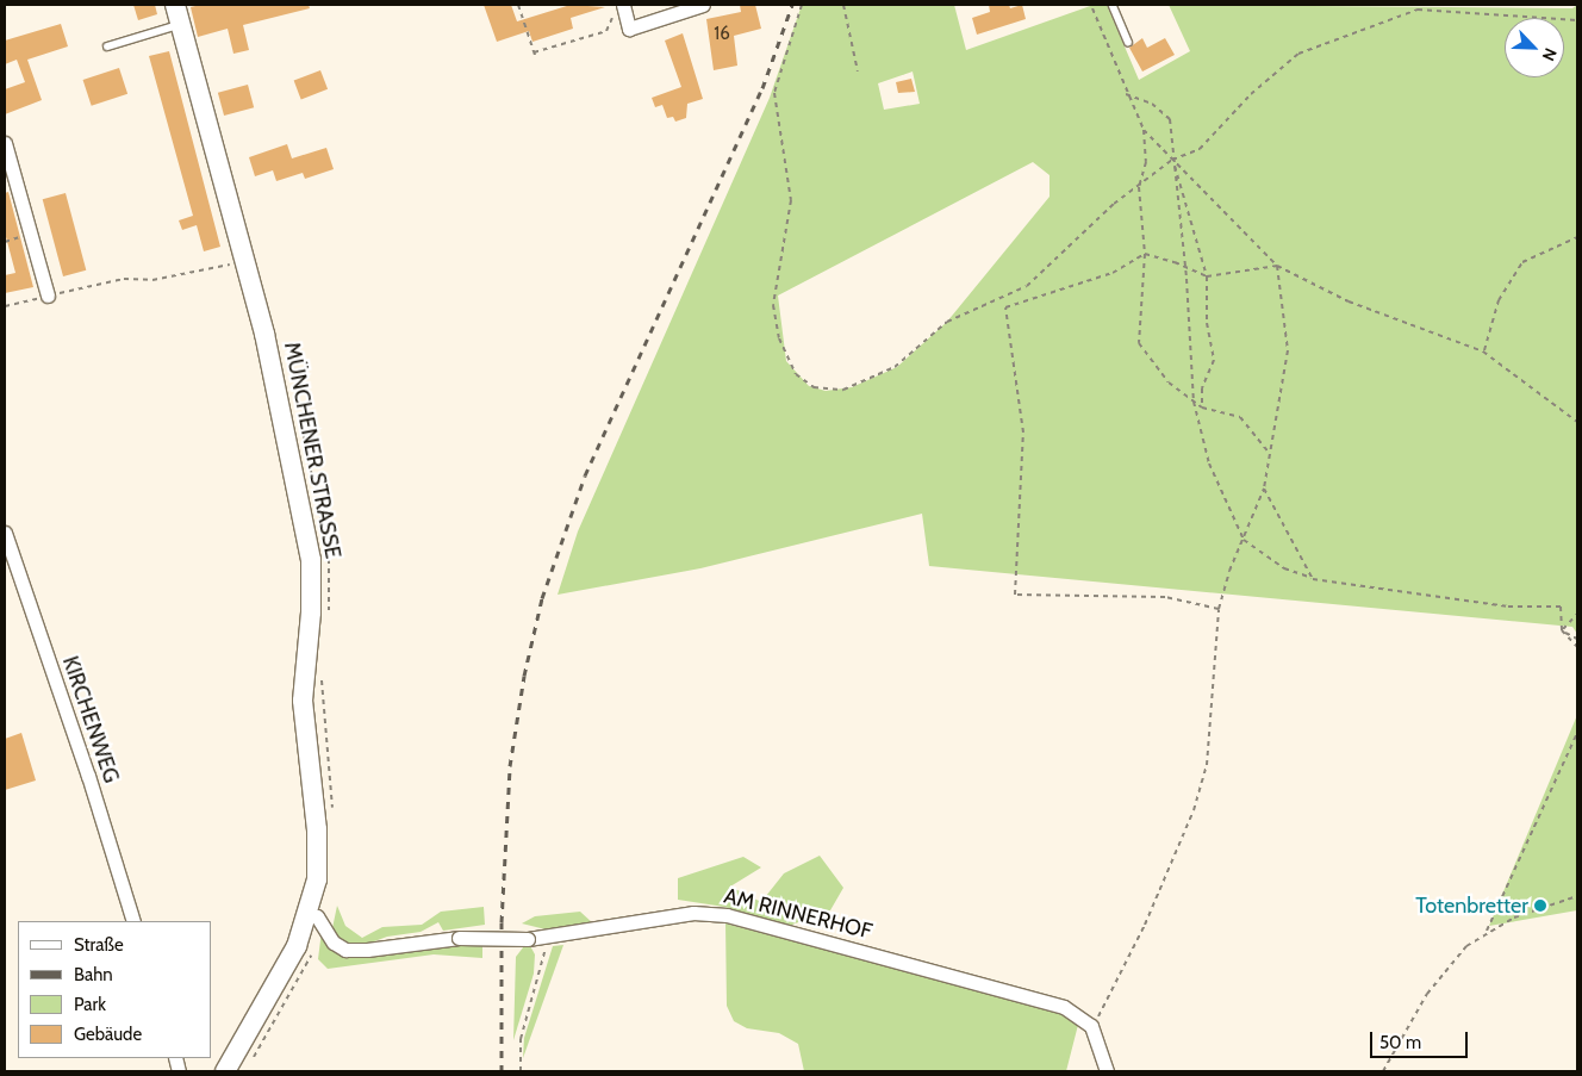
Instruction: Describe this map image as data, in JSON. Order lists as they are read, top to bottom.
{
  "streets": {
    "street": ["MÜNCHENER STRASSE", "KIRCHENWEG", "AM RINNERHOF"]
  },
  "crossings": [
    ["MÜNCHENER STRASSE", "AM RINNERHOF"]
  ],
  "places": ["Totenbretter"],
  "house_numbers": ["16"],
  "legend": [
    "Straße",
    "Bahn",
    "Park",
    "Gebäude"
  ],
  "scale_bar": "50 m",
  "north": "bottom right"
}
